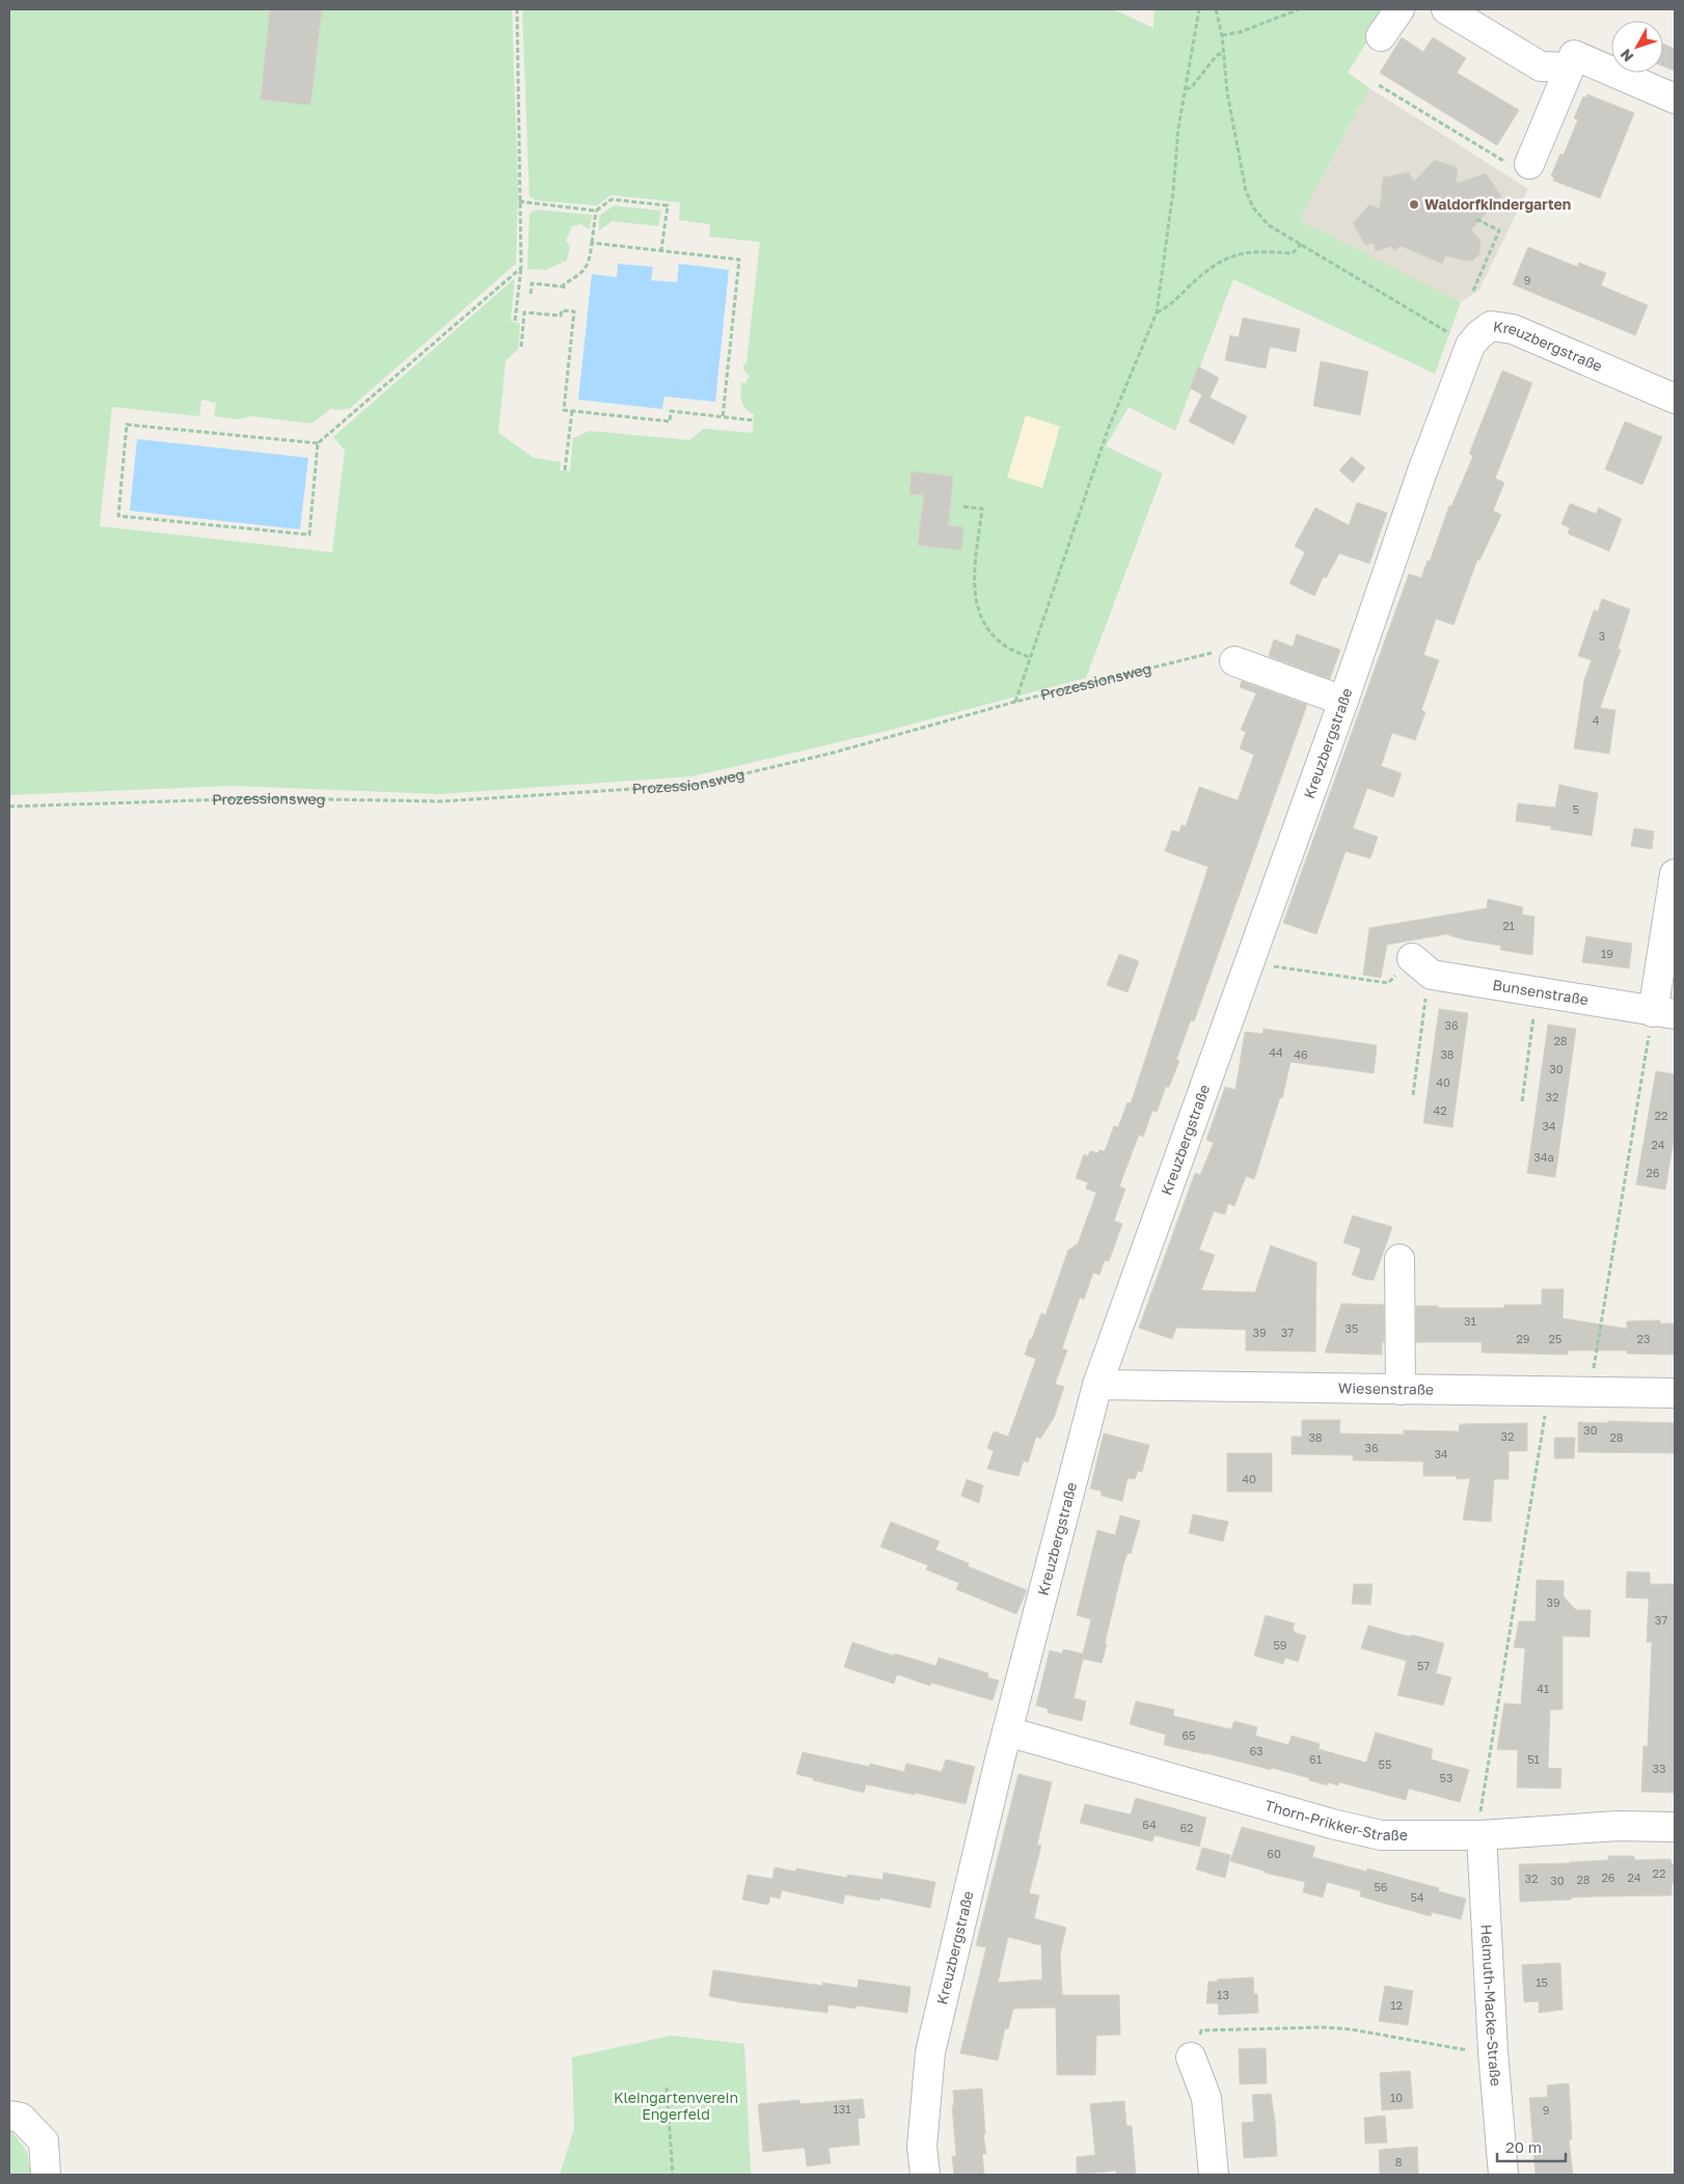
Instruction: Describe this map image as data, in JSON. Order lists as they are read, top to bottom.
{
  "streets": {
    "street": [
      "Kreuzbergstraße",
      "Bunsenstraße",
      "Wiesenstraße",
      "Thorn-Prikker-Straße",
      "Helmuth-Macke-Straße"
    ],
    "path": ["Prozessionsweg"]
  },
  "crossings": [
    ["Kreuzbergstraße", "Wiesenstraße"],
    ["Kreuzbergstraße", "Thorn-Prikker-Straße"],
    ["Thorn-Prikker-Straße", "Helmuth-Macke-Straße"]
  ],
  "parks": ["Kleingartenverein Engerfeld"],
  "places": ["Waldorfkindergarten"],
  "house_numbers": [
    "9",
    "3",
    "4",
    "5",
    "21",
    "19",
    "36",
    "28",
    "44",
    "46",
    "38",
    "30",
    "40",
    "32",
    "42",
    "22",
    "34",
    "24",
    "34a",
    "26",
    "31",
    "35",
    "39",
    "37",
    "29",
    "25",
    "23",
    "30",
    "32",
    "38",
    "28",
    "36",
    "34",
    "40",
    "39",
    "37",
    "59",
    "57",
    "41",
    "65",
    "63",
    "61",
    "51",
    "55",
    "33",
    "53",
    "64",
    "62",
    "60",
    "22",
    "26",
    "24",
    "32",
    "28",
    "30",
    "56",
    "54",
    "15",
    "13",
    "12",
    "10",
    "131",
    "9",
    "8"
  ],
  "scale_bar": "20 m",
  "north": "bottom left"
}
